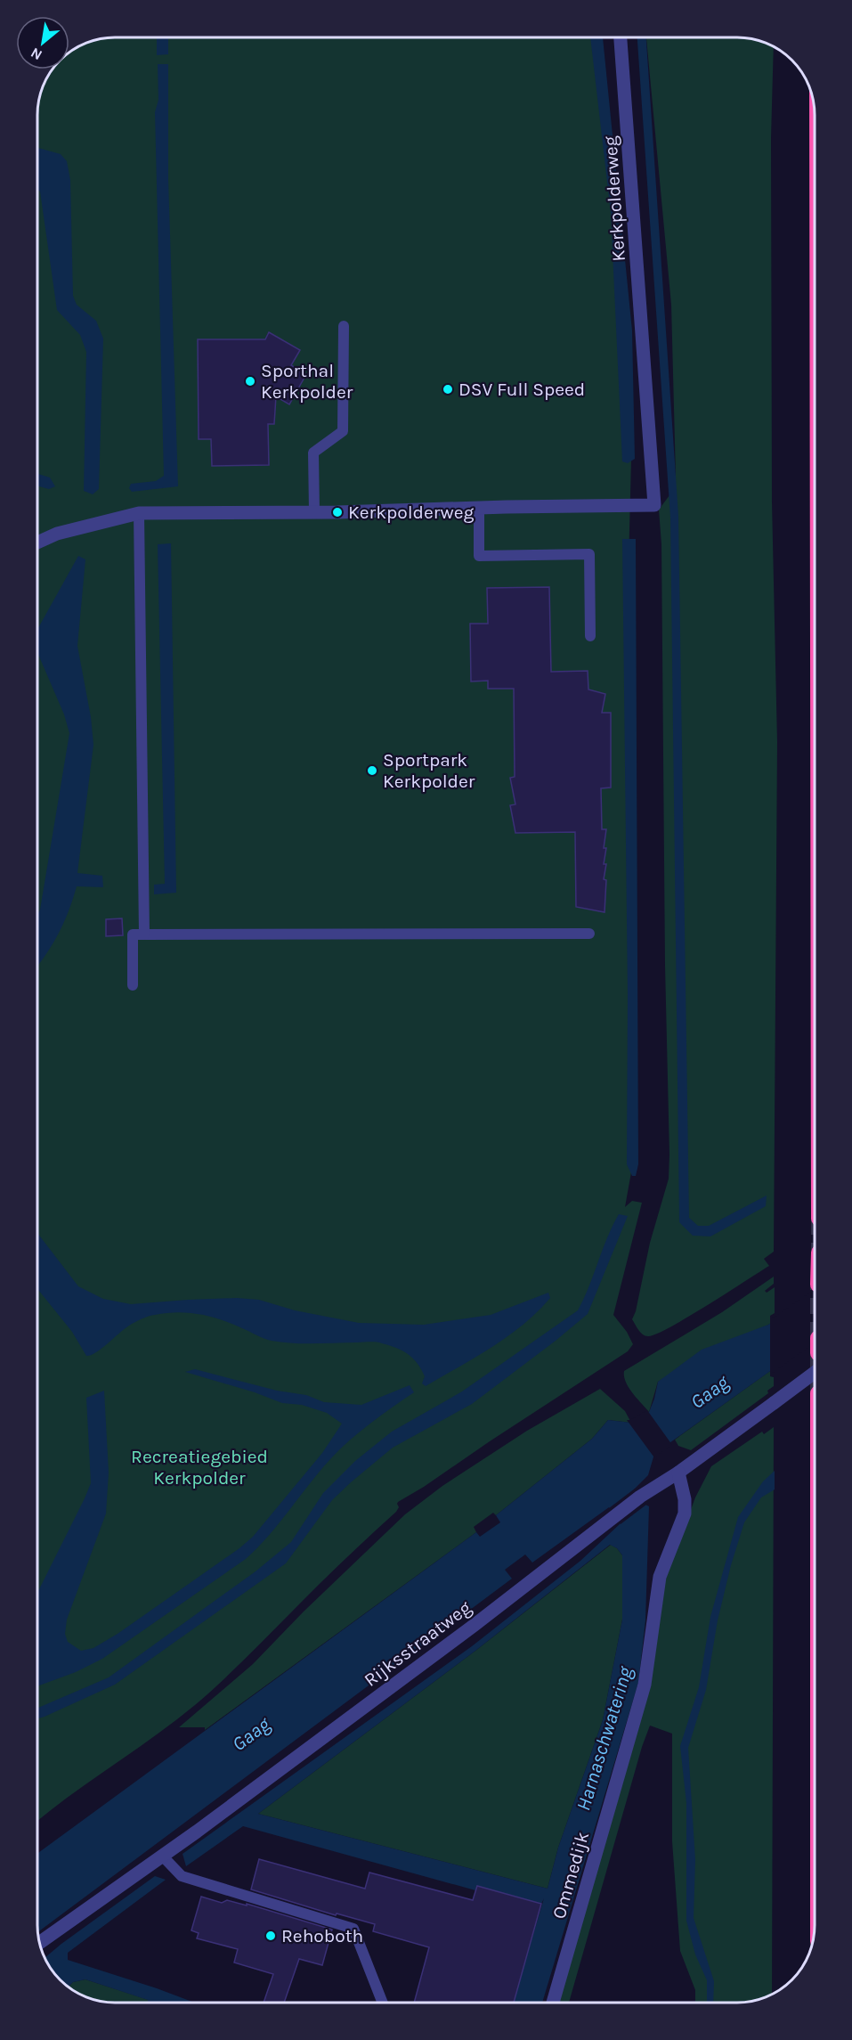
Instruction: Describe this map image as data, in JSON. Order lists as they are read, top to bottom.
{
  "streets": {
    "street": ["Kerkpolderweg", "Rijksstraatweg", "Ommedijk"]
  },
  "crossings": [
    ["Rijksstraatweg", "Ommedijk"]
  ],
  "water": ["Gaag", "Harnaschwatering"],
  "parks": ["Recreatiegebied Kerkpolder"],
  "places": [
    "Sporthal Kerkpolder",
    "DSV Full Speed",
    "Kerkpolderweg",
    "Sportpark Kerkpolder",
    "Rehoboth"
  ],
  "north": "bottom left"
}
